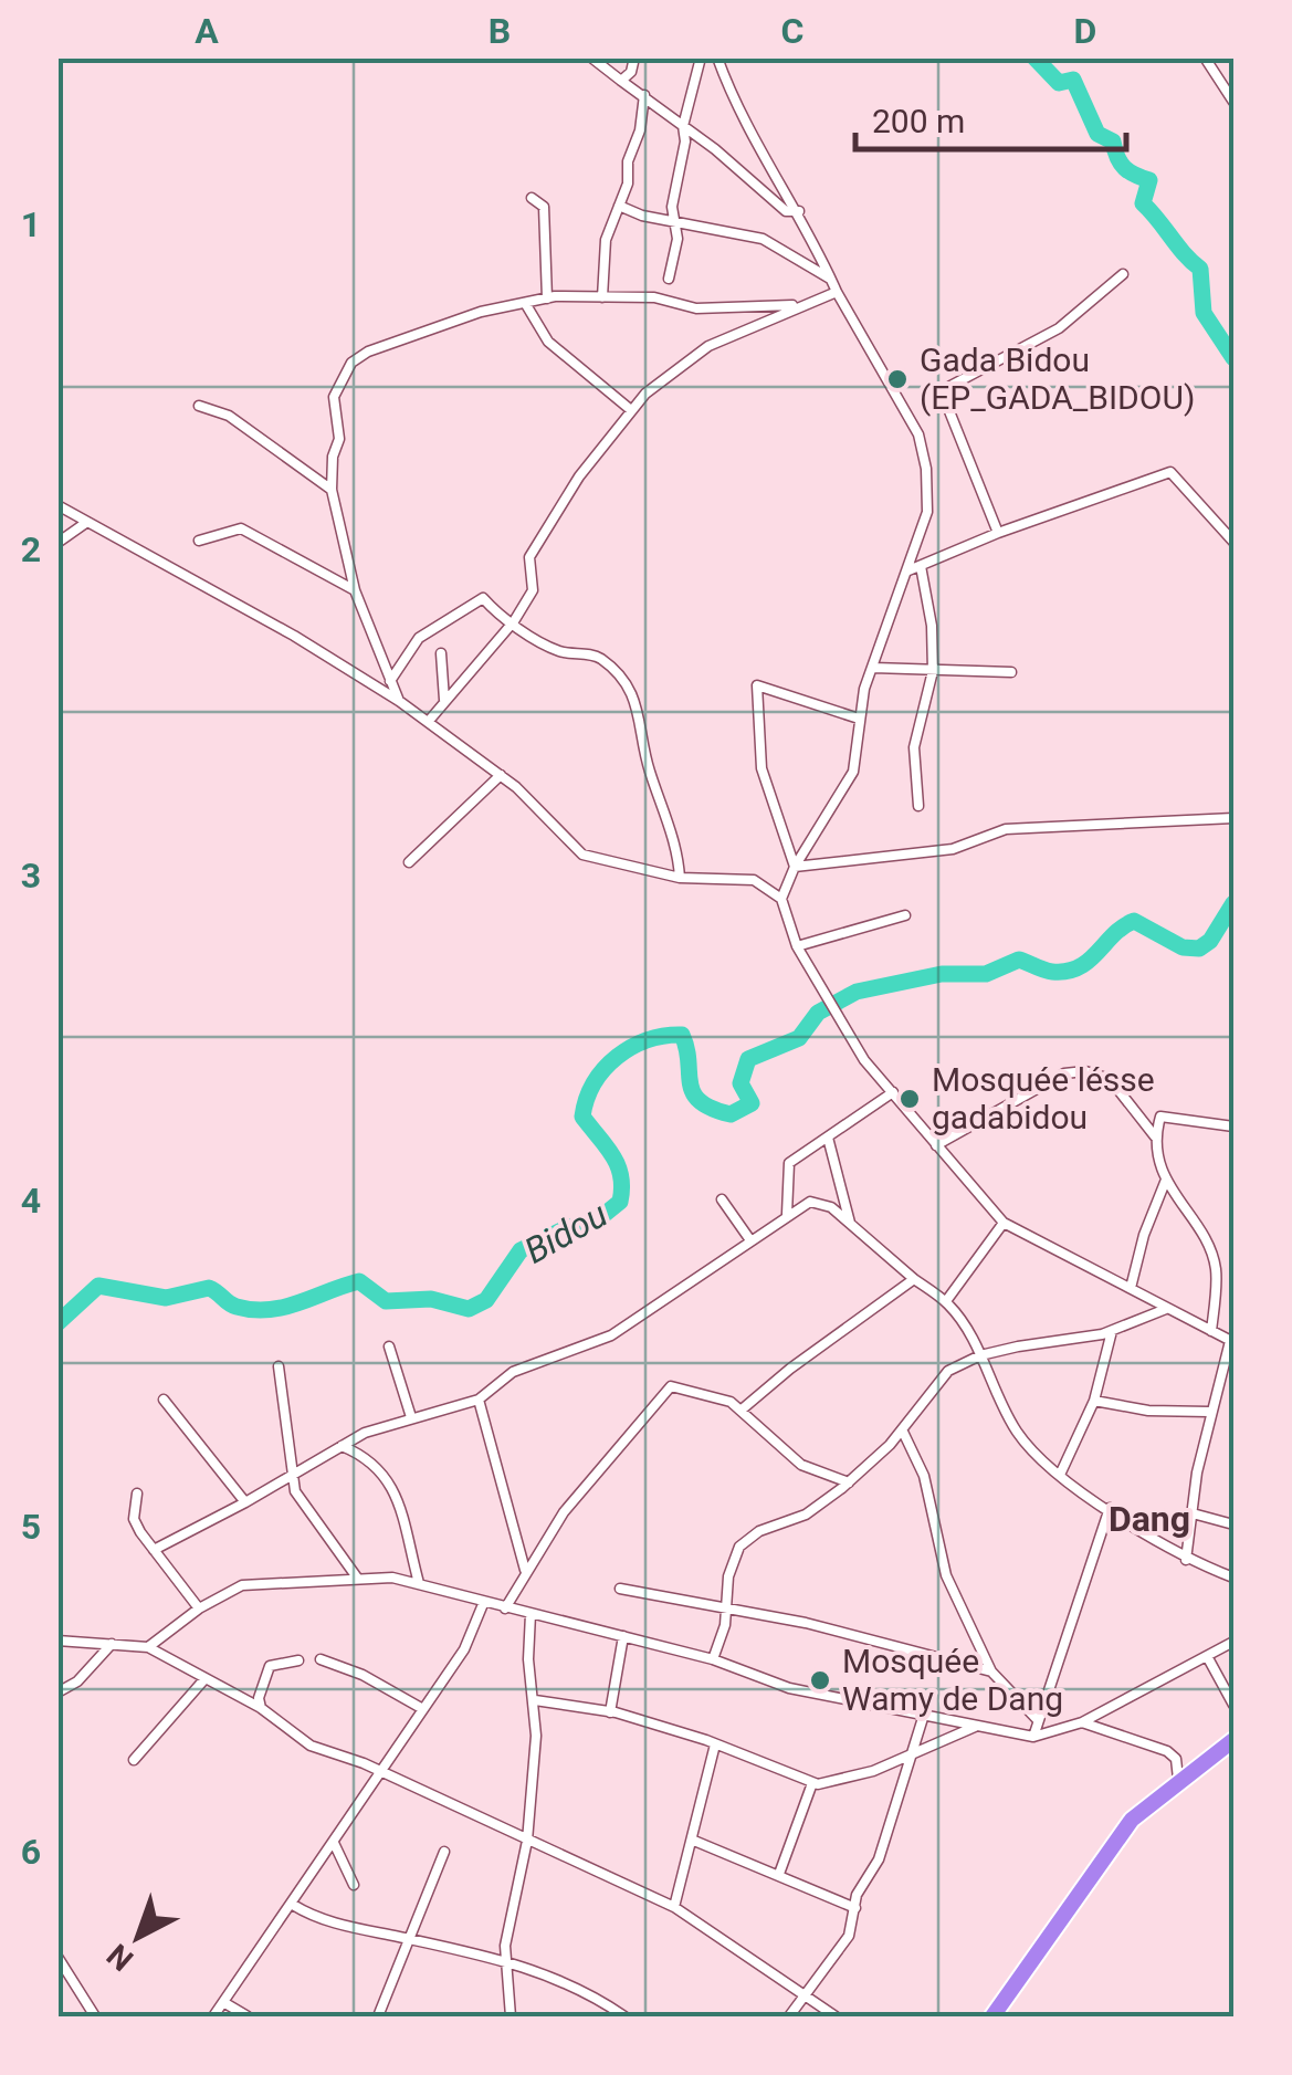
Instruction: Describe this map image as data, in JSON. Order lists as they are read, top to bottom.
{
  "districts": ["Dang"],
  "water": ["Bidou"],
  "places": ["Gada Bidou (EP_GADA_BIDOU)", "Mosquée lésse gadabidou", "Mosquée Wamy de Dang"],
  "scale_bar": "200 m",
  "north": "bottom left",
  "grid": {
    "columns": [
      "A",
      "B",
      "C",
      "D"
    ],
    "rows": [
      "1",
      "2",
      "3",
      "4",
      "5",
      "6"
    ]
  }
}
